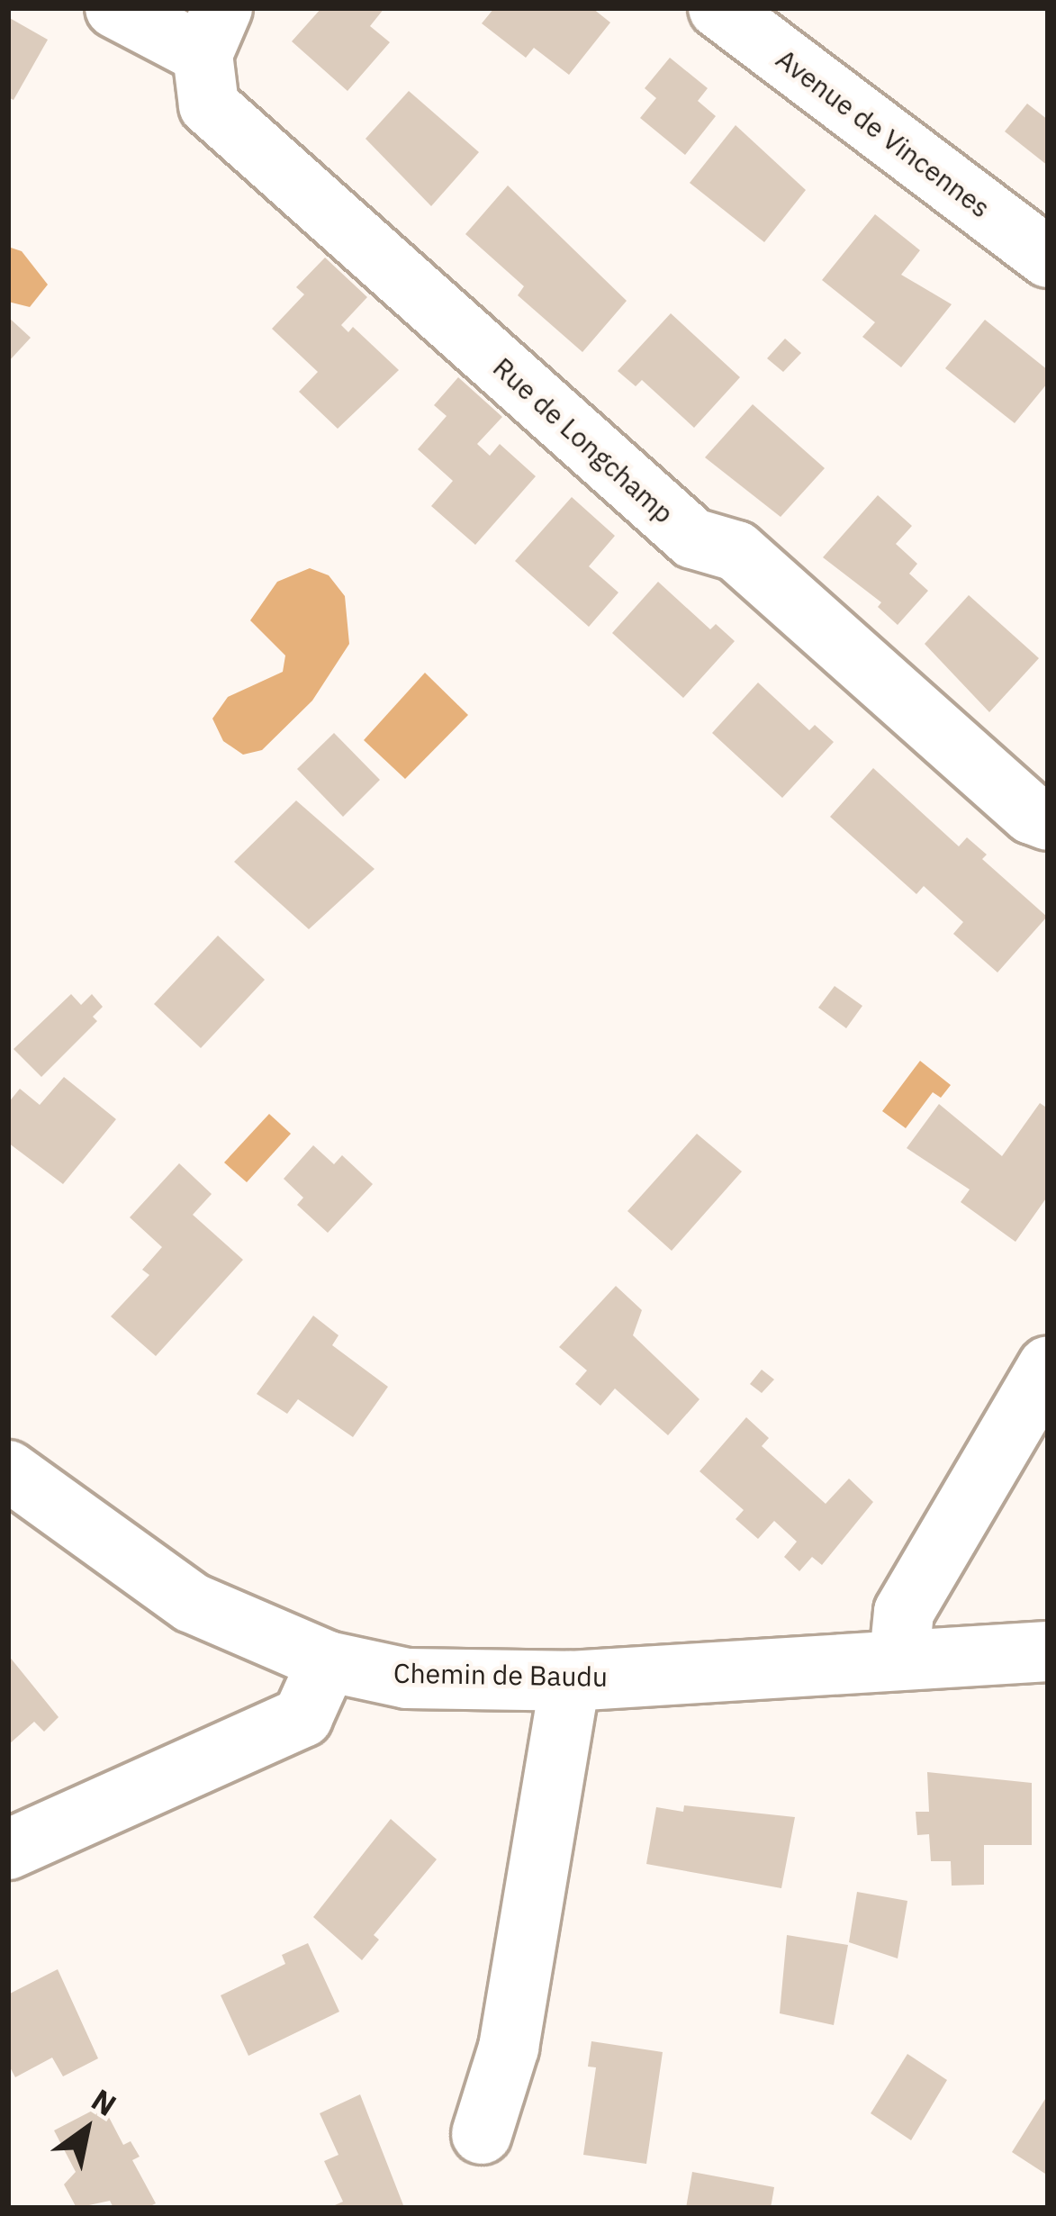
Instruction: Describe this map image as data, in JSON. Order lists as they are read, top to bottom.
{
  "streets": {
    "street": ["Avenue de Vincennes", "Rue de Longchamp", "Chemin de Baudu"]
  },
  "north": "top right"
}
